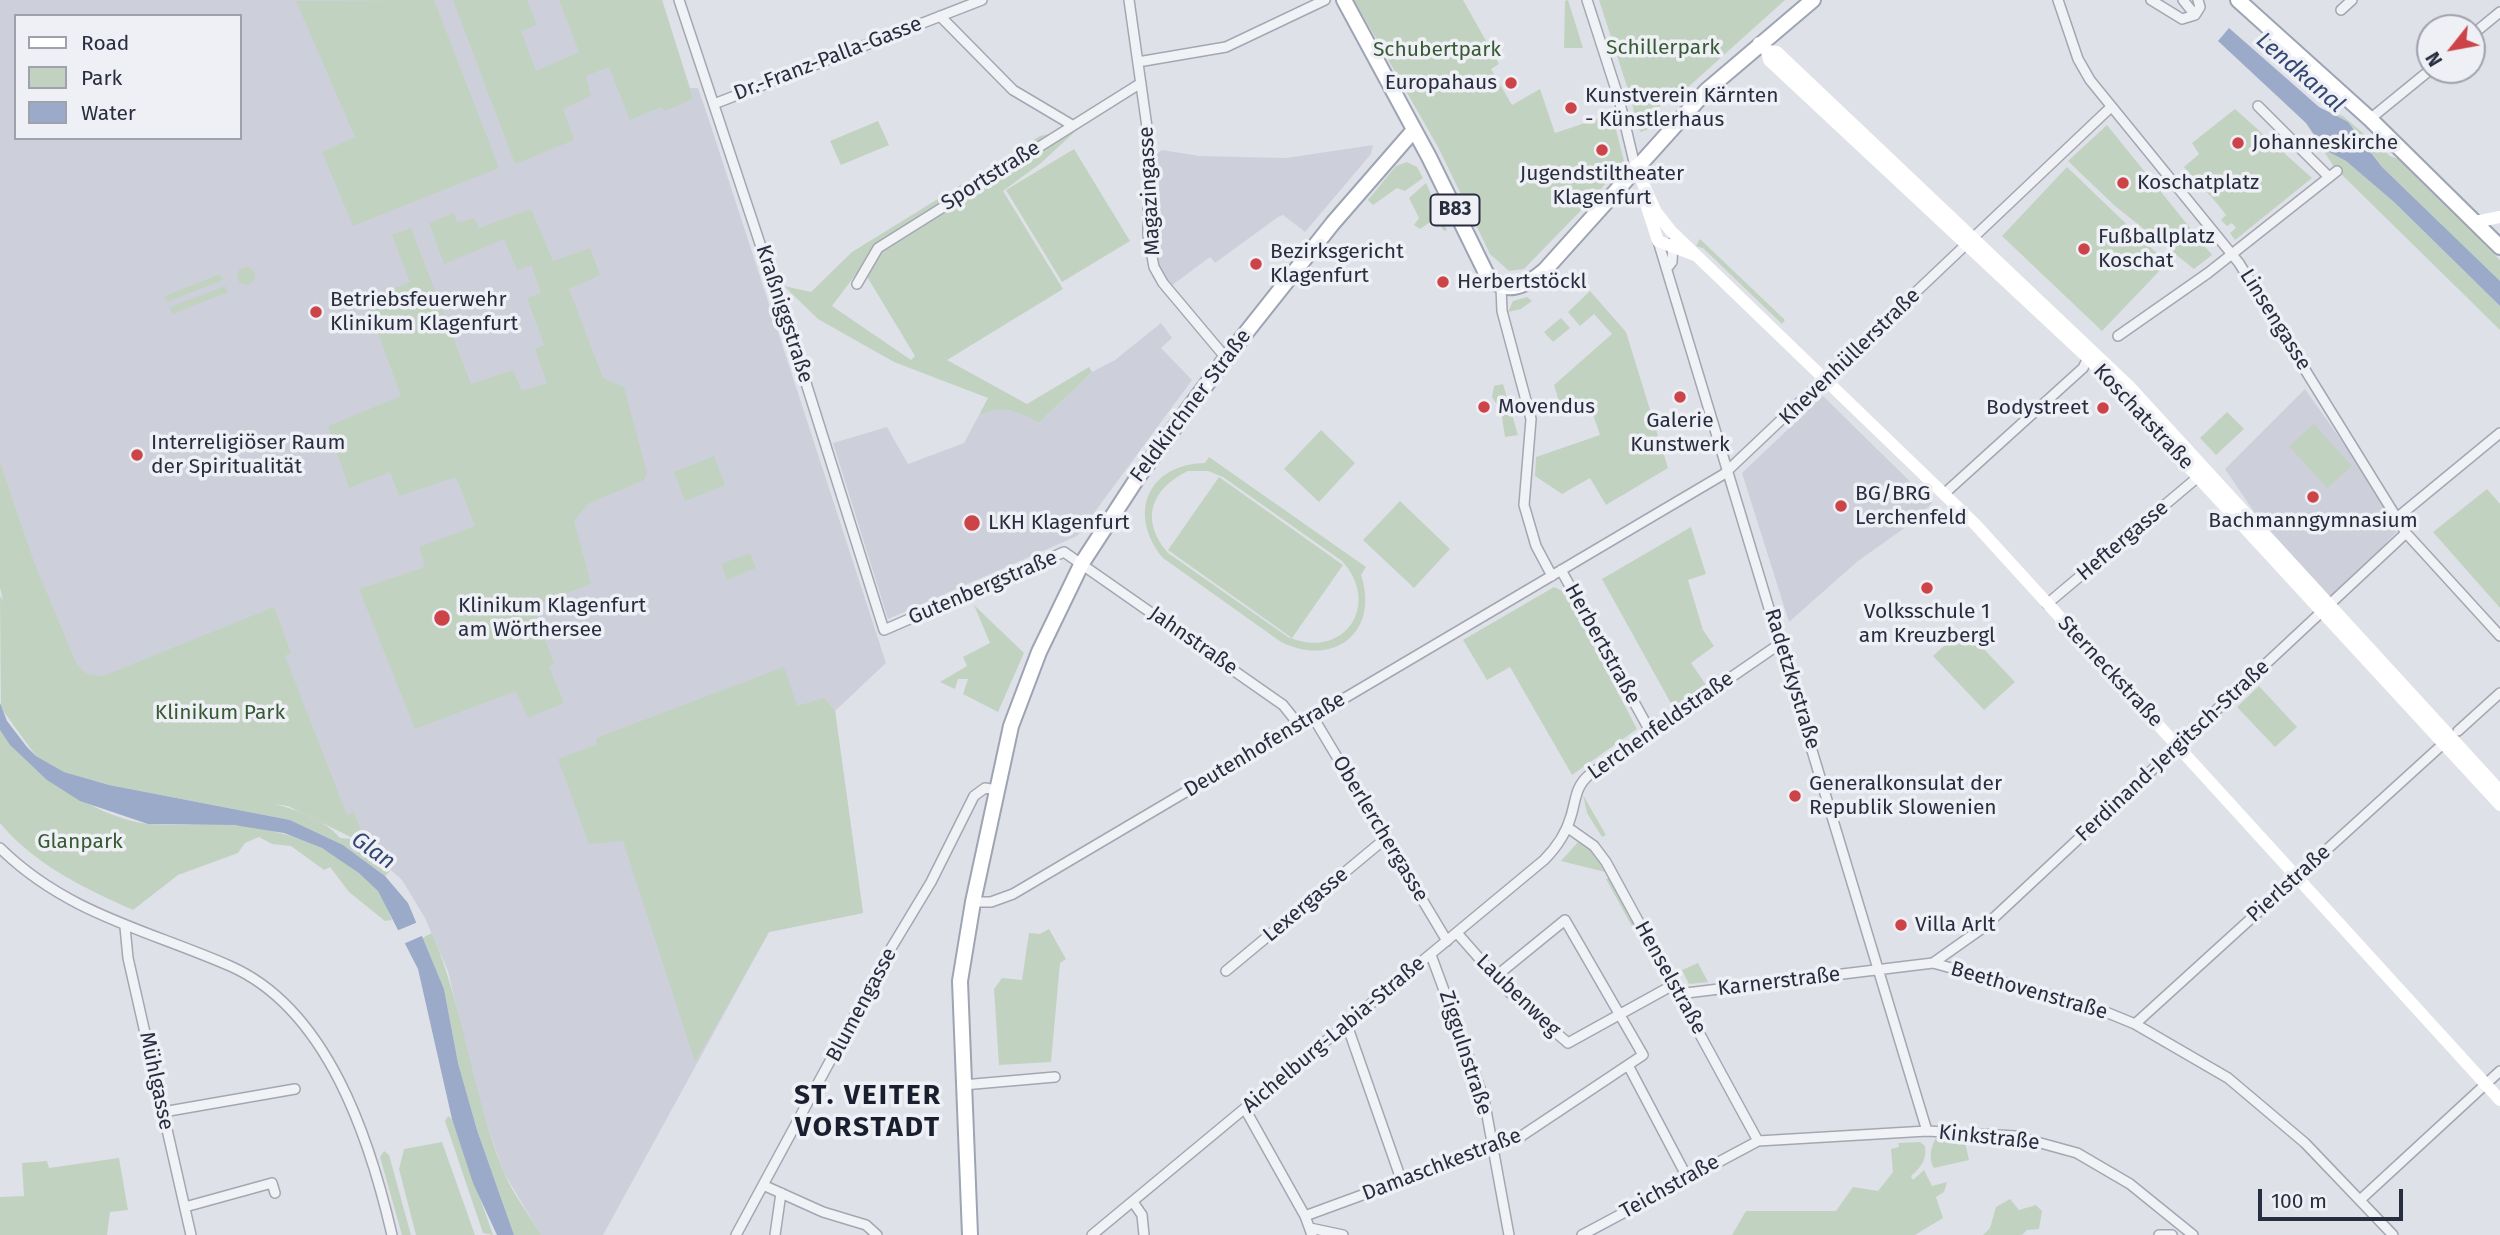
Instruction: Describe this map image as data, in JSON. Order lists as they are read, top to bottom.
{
  "streets": {
    "main road": [
      "B83",
      "Feldkirchner Straße",
      "Koschatstraße",
      "Sterneckstraße",
      "Radetzkystraße"
    ],
    "street": [
      "Dr.-Franz-Palla-Gasse",
      "Sportstraße",
      "Magazingasse",
      "Kraßniggstraße",
      "Linsengasse",
      "Khevenhüllerstraße",
      "Heftergasse",
      "Gutenbergstraße",
      "Jahnstraße",
      "Herbertstraße",
      "Lerchenfeldstraße",
      "Deutenhofenstraße",
      "Ferdinand-Jergitsch-Straße",
      "Oberlerchergasse",
      "Pierlstraße",
      "Lexergasse",
      "Henselstraße",
      "Karnerstraße",
      "Beethovenstraße",
      "Laubenweg",
      "Blumengasse",
      "Aichelburg-Labia-Straße",
      "Ziggulnstraße",
      "Mühlgasse",
      "Kinkstraße",
      "Damaschkestraße",
      "Teichstraße"
    ]
  },
  "crossings": [
    ["Dr.-Franz-Palla-Gasse", "Kraßniggstraße"],
    ["Sportstraße", "Magazingasse"],
    ["Magazingasse", "Feldkirchner Straße"],
    ["B83", "Feldkirchner Straße"],
    ["B83", "Herbertstraße"],
    ["Kraßniggstraße", "Gutenbergstraße"],
    ["Linsengasse", "Khevenhüllerstraße"],
    ["Linsengasse", "Ferdinand-Jergitsch-Straße"],
    ["Khevenhüllerstraße", "Koschatstraße"],
    ["Khevenhüllerstraße", "Herbertstraße"],
    ["Khevenhüllerstraße", "Sterneckstraße"],
    ["Khevenhüllerstraße", "Radetzkystraße"],
    ["Khevenhüllerstraße", "Deutenhofenstraße"],
    ["Feldkirchner Straße", "Gutenbergstraße"],
    ["Feldkirchner Straße", "Jahnstraße"],
    ["Feldkirchner Straße", "Deutenhofenstraße"],
    ["Feldkirchner Straße", "Blumengasse"],
    ["Koschatstraße", "Heftergasse"],
    ["Koschatstraße", "Ferdinand-Jergitsch-Straße"],
    ["Koschatstraße", "Pierlstraße"],
    ["Heftergasse", "Sterneckstraße"],
    ["Gutenbergstraße", "Jahnstraße"],
    ["Jahnstraße", "Deutenhofenstraße"],
    ["Herbertstraße", "Lerchenfeldstraße"],
    ["Herbertstraße", "Deutenhofenstraße"],
    ["Sterneckstraße", "Radetzkystraße"],
    ["Sterneckstraße", "Ferdinand-Jergitsch-Straße"],
    ["Sterneckstraße", "Pierlstraße"],
    ["Radetzkystraße", "Lerchenfeldstraße"],
    ["Radetzkystraße", "Karnerstraße"],
    ["Radetzkystraße", "Beethovenstraße"],
    ["Radetzkystraße", "Kinkstraße"],
    ["Lerchenfeldstraße", "Henselstraße"],
    ["Lerchenfeldstraße", "Aichelburg-Labia-Straße"],
    ["Deutenhofenstraße", "Oberlerchergasse"],
    ["Ferdinand-Jergitsch-Straße", "Beethovenstraße"],
    ["Oberlerchergasse", "Lexergasse"],
    ["Oberlerchergasse", "Aichelburg-Labia-Straße"],
    ["Pierlstraße", "Beethovenstraße"],
    ["Henselstraße", "Karnerstraße"],
    ["Henselstraße", "Laubenweg"],
    ["Henselstraße", "Aichelburg-Labia-Straße"],
    ["Henselstraße", "Kinkstraße"],
    ["Henselstraße", "Teichstraße"],
    ["Karnerstraße", "Beethovenstraße"],
    ["Karnerstraße", "Laubenweg"],
    ["Laubenweg", "Aichelburg-Labia-Straße"],
    ["Laubenweg", "Damaschkestraße"],
    ["Aichelburg-Labia-Straße", "Ziggulnstraße"],
    ["Ziggulnstraße", "Damaschkestraße"],
    ["Kinkstraße", "Teichstraße"]
  ],
  "districts": ["ST. VEITER VORSTADT"],
  "water": ["Lendkanal", "Glan"],
  "parks": [
    "Schillerpark",
    "Schubertpark",
    "Klinikum Park",
    "Glanpark"
  ],
  "places": [
    "Europahaus",
    "Kunstverein Kärnten - Künstlerhaus",
    "Johanneskirche",
    "Jugendstiltheater Klagenfurt",
    "Koschatplatz",
    "Fußballplatz Koschat",
    "Bezirksgericht Klagenfurt",
    "Herbertstöckl",
    "Betriebsfeuerwehr Klinikum Klagenfurt",
    "Galerie Kunstwerk",
    "Movendus",
    "Bodystreet",
    "Interreligiöser Raum der Spiritualität",
    "Bachmanngymnasium",
    "BG/BRG Lerchenfeld",
    "LKH Klagenfurt",
    "Volksschule 1 am Kreuzbergl",
    "Klinikum Klagenfurt am Wörthersee",
    "Generalkonsulat der Republik Slowenien",
    "Villa Arlt"
  ],
  "legend": ["Road", "Park", "Water"],
  "scale_bar": "100 m",
  "north": "bottom left"
}
